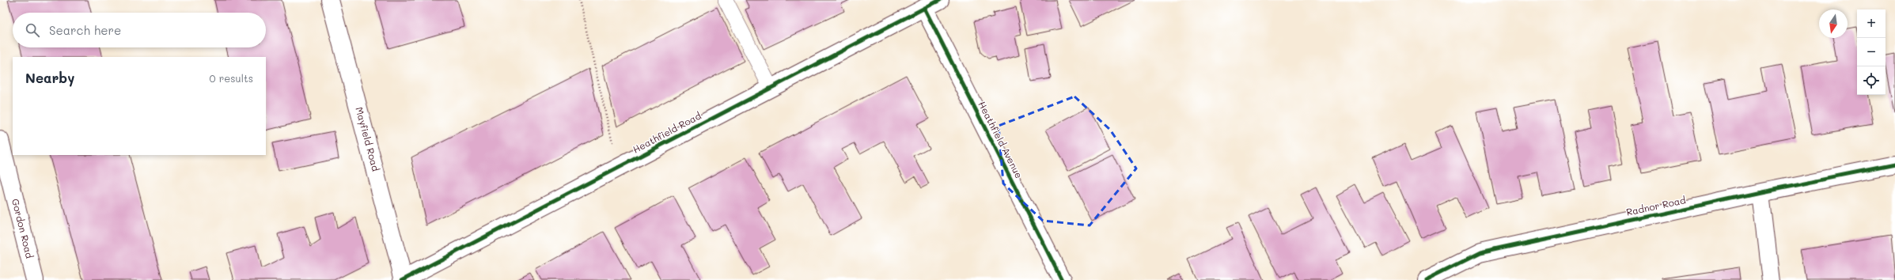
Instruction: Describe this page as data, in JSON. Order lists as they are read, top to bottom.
{
  "streets": {
    "street": [
      "Heathfield Road",
      "Mayfield Road",
      "Heathfield Avenue",
      "Radnor Road",
      "Gordon Road"
    ]
  },
  "crossings": [
    ["Heathfield Road", "Mayfield Road"],
    ["Heathfield Road", "Heathfield Avenue"]
  ],
  "north": "bottom",
  "page": {
    "map_buttons": ["+", "−"],
    "search": "Search here",
    "heading": ["Nearby", "0 results"]
  }
}
